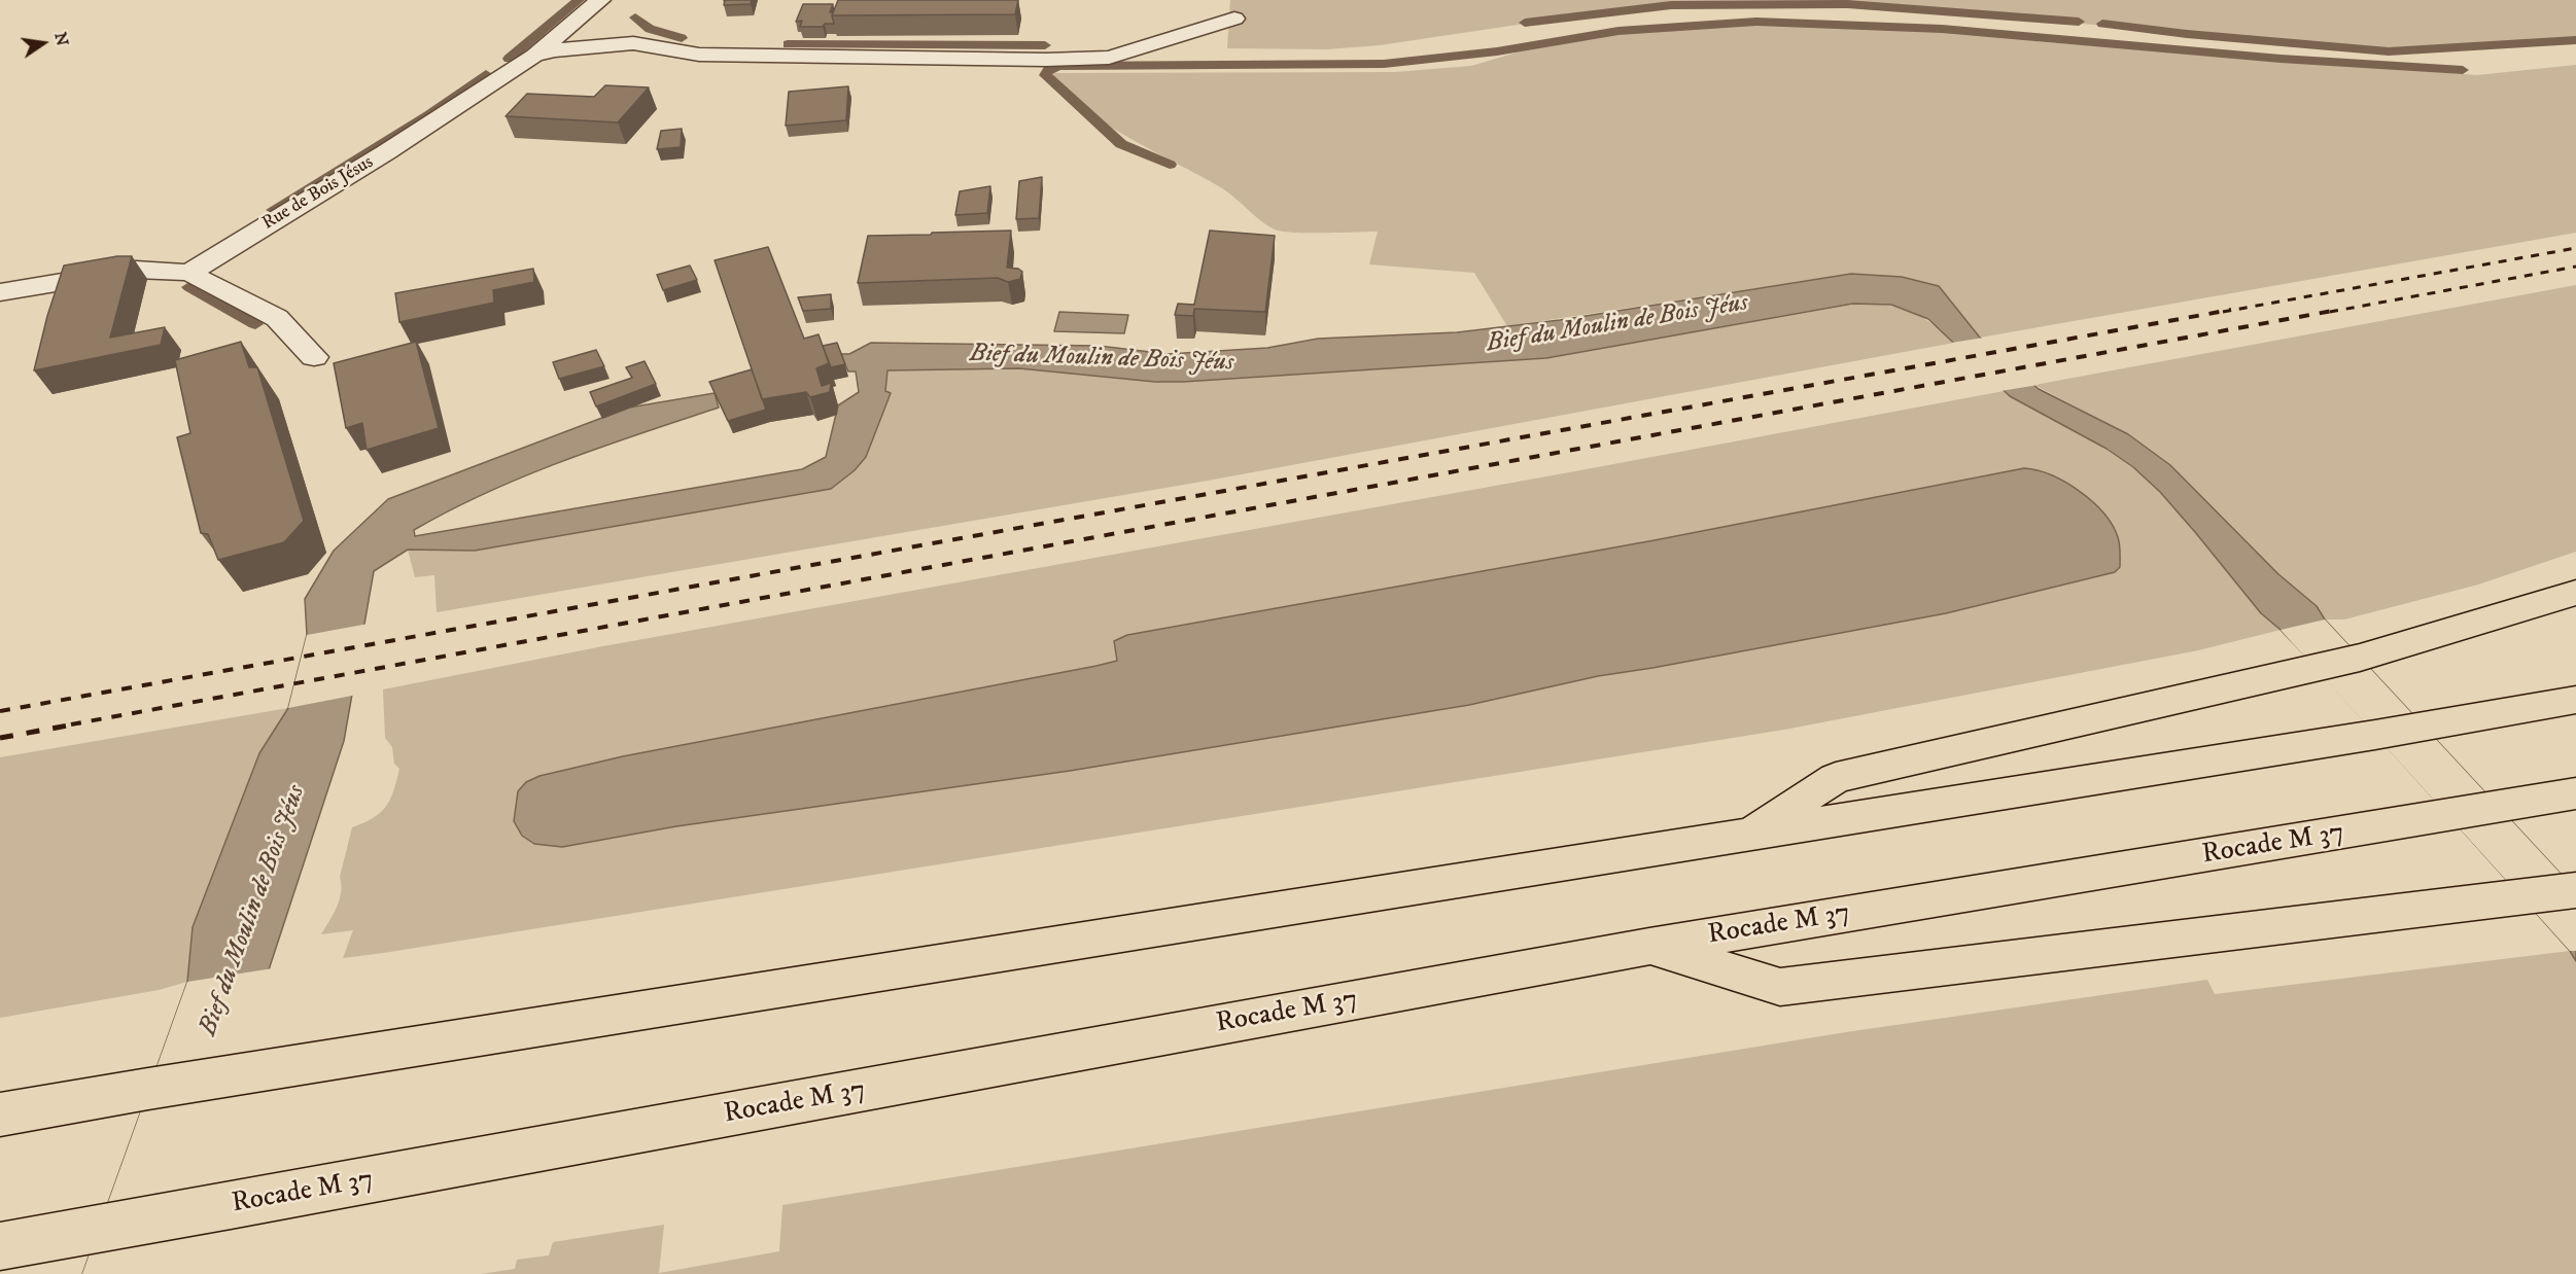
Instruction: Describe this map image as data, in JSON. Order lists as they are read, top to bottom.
{
  "streets": {
    "highway": ["Rocade M 37"],
    "street": ["Rue de Bois Jésus"]
  },
  "water": ["Bief du Moulin de Bois Jéus"],
  "north": "right"
}
